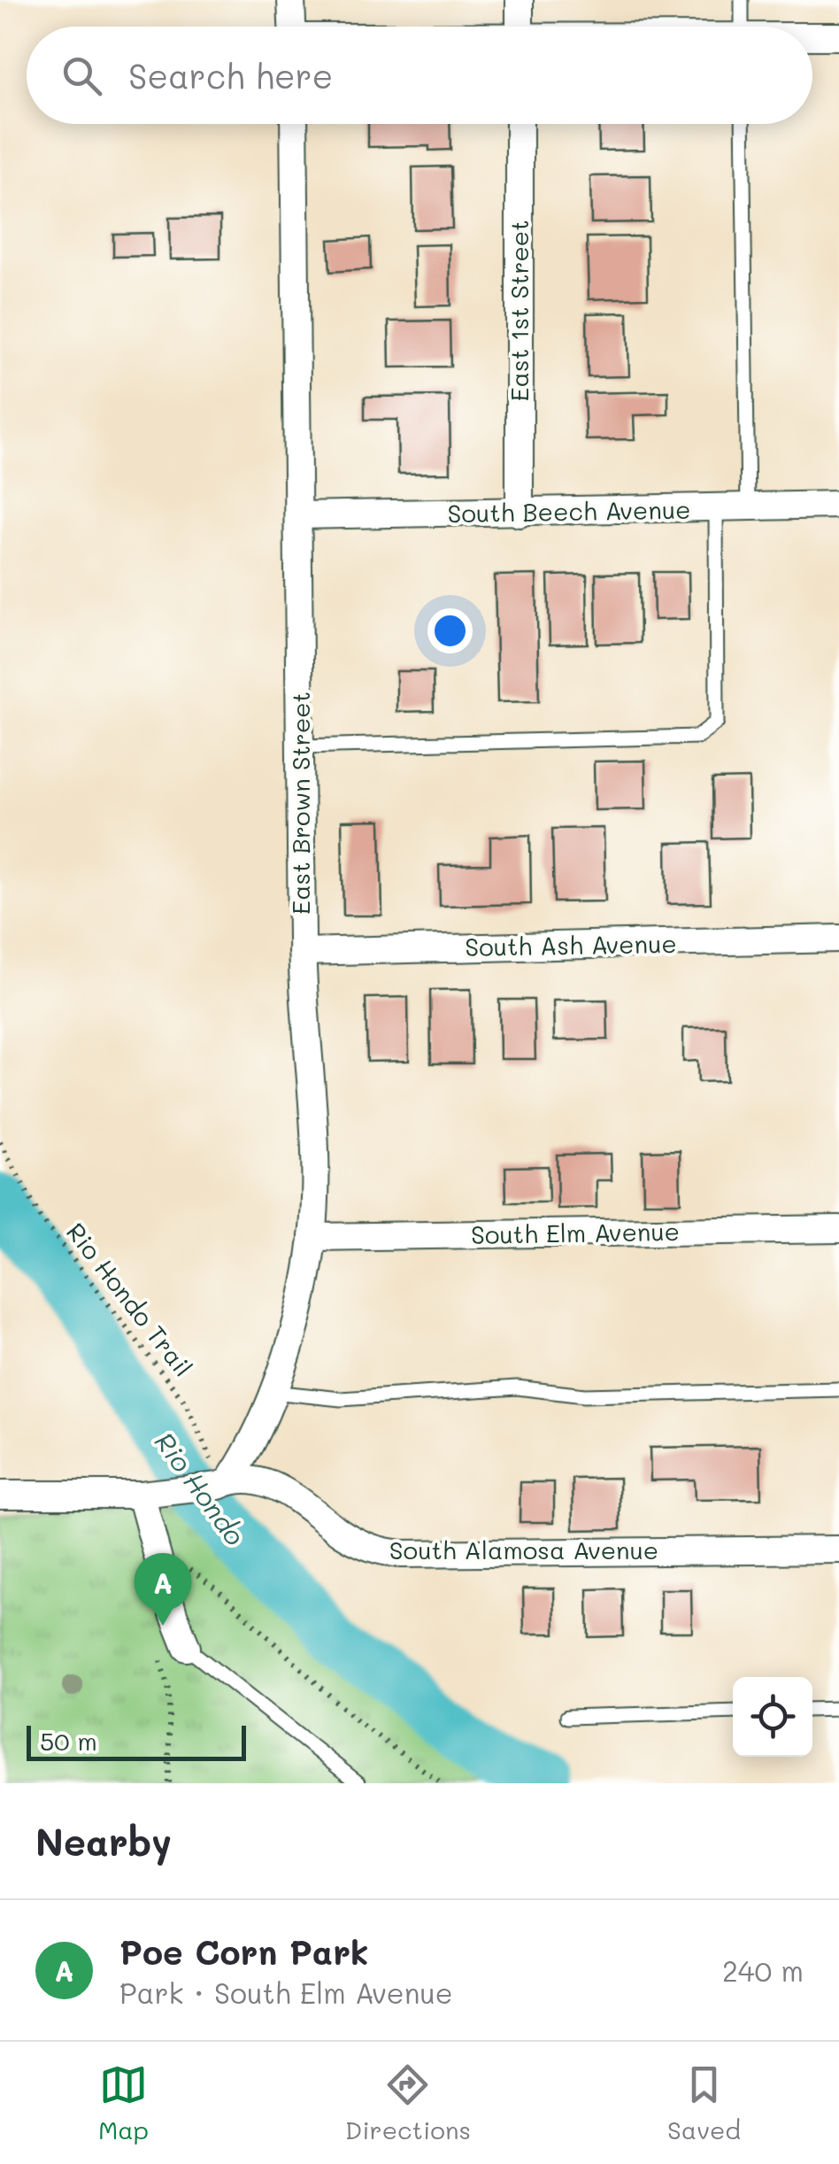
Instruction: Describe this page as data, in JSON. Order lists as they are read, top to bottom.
{
  "streets": {
    "street": [
      "East 1st Street",
      "South Beech Avenue",
      "East Brown Street",
      "South Ash Avenue",
      "South Elm Avenue",
      "South Alamosa Avenue"
    ],
    "path": ["Rio Hondo Trail"]
  },
  "crossings": [
    ["East 1st Street", "South Beech Avenue"],
    ["South Beech Avenue", "East Brown Street"],
    ["East Brown Street", "South Ash Avenue"],
    ["East Brown Street", "South Elm Avenue"],
    ["East Brown Street", "Rio Hondo Trail"],
    ["East Brown Street", "South Alamosa Avenue"],
    ["Rio Hondo Trail", "South Alamosa Avenue"]
  ],
  "water": ["Rio Hondo"],
  "scale_bar": "50 m",
  "page": {
    "search": "Search here",
    "pins": "A",
    "scale": "50 m",
    "heading": "Nearby",
    "list": [
      {
        "mark": "A",
        "name": "Poe Corn Park",
        "note": "Park · South Elm Avenue",
        "value": "240 m"
      }
    ],
    "nav": ["Map", "Directions", "Saved"]
  }
}
